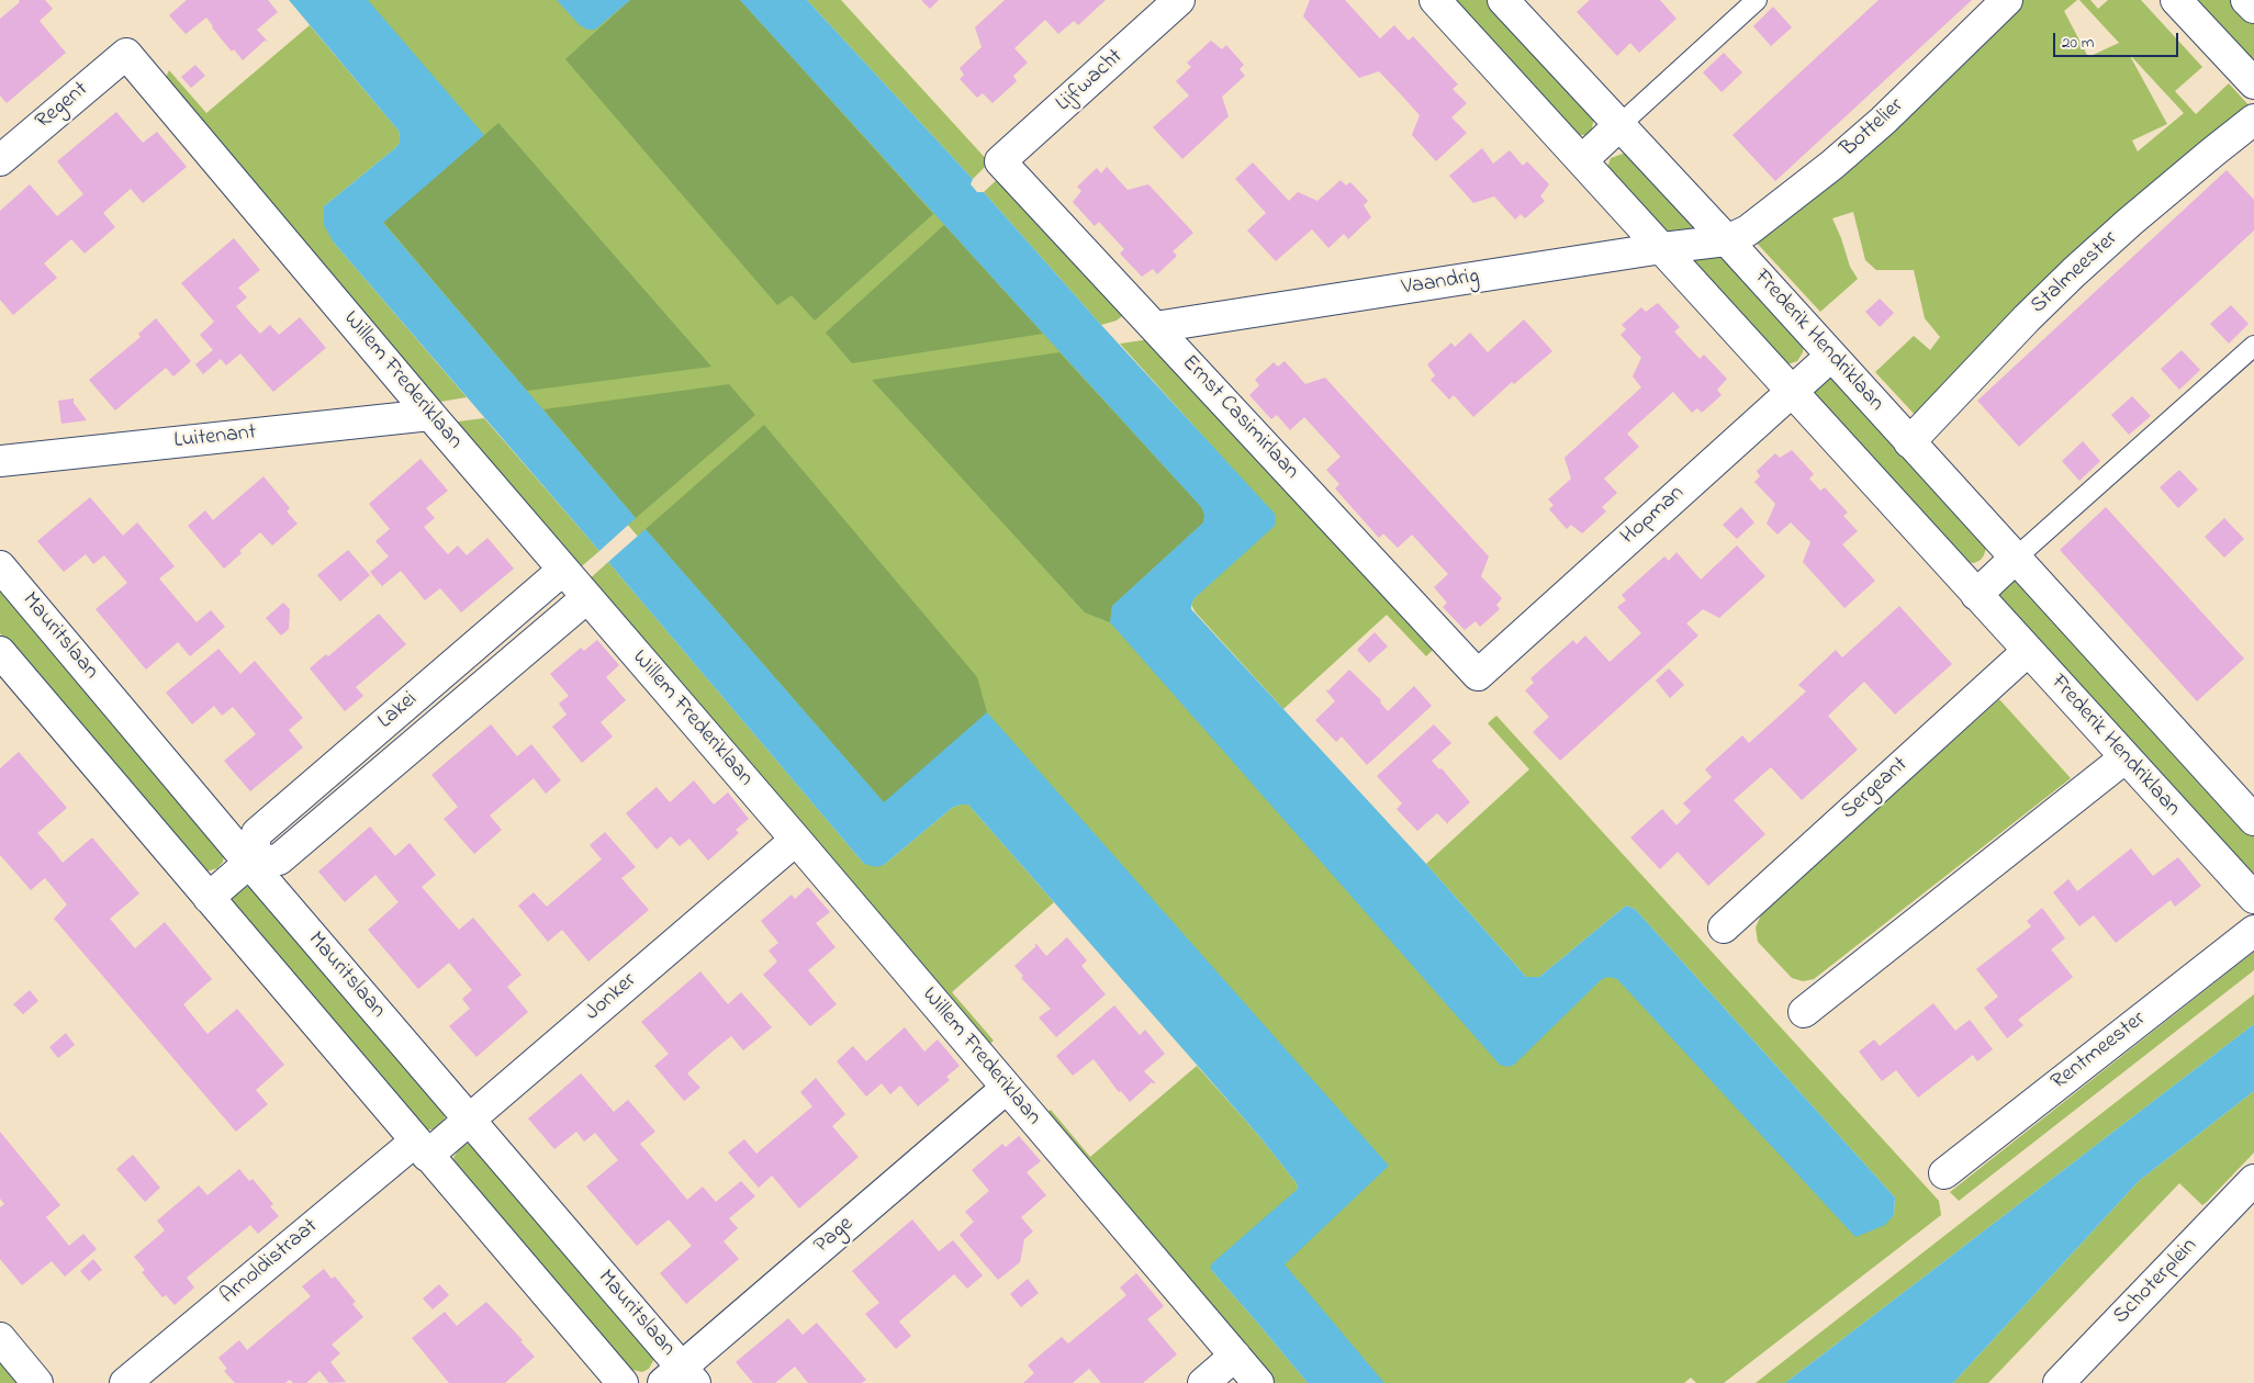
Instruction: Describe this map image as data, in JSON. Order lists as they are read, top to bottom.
{
  "streets": {
    "street": [
      "Lijfwacht",
      "Regent",
      "Bottelier",
      "Stalmeester",
      "Vaandrig",
      "Frederik Hendriklaan",
      "Willem Frederiklaan",
      "Ernst Casimirlaan",
      "Luitenant",
      "Hopman",
      "Mauritslaan",
      "Lakei",
      "Sergeant",
      "Jonker",
      "Rentmeester",
      "Page",
      "Arnoldistraat",
      "Schoterplein"
    ]
  },
  "crossings": [
    ["Lijfwacht", "Ernst Casimirlaan"],
    ["Regent", "Willem Frederiklaan"],
    ["Bottelier", "Vaandrig"],
    ["Bottelier", "Frederik Hendriklaan"],
    ["Stalmeester", "Frederik Hendriklaan"],
    ["Vaandrig", "Frederik Hendriklaan"],
    ["Vaandrig", "Ernst Casimirlaan"],
    ["Frederik Hendriklaan", "Hopman"],
    ["Frederik Hendriklaan", "Sergeant"],
    ["Willem Frederiklaan", "Luitenant"],
    ["Willem Frederiklaan", "Lakei"],
    ["Willem Frederiklaan", "Jonker"],
    ["Willem Frederiklaan", "Page"],
    ["Ernst Casimirlaan", "Hopman"],
    ["Mauritslaan", "Lakei"],
    ["Mauritslaan", "Jonker"],
    ["Mauritslaan", "Page"],
    ["Jonker", "Arnoldistraat"]
  ],
  "scale_bar": "20 m"
}
